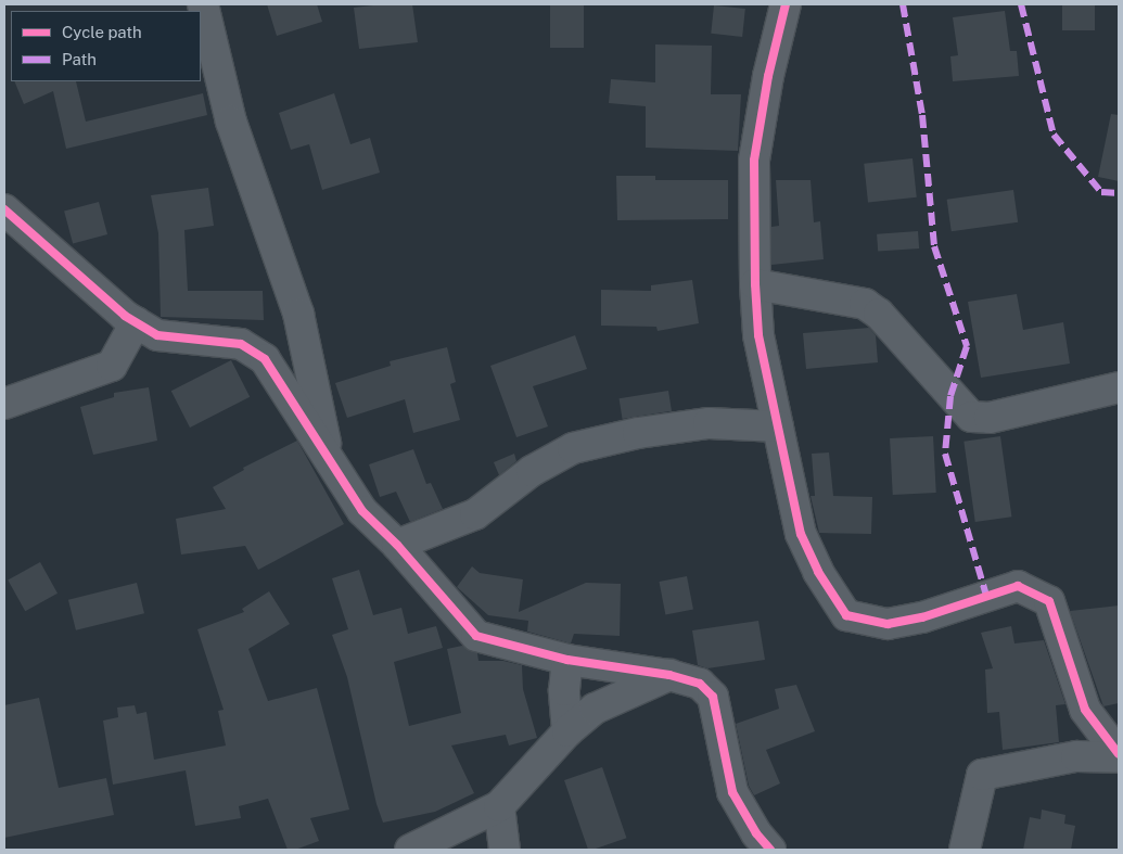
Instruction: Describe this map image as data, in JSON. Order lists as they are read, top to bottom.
{
  "legend": ["Cycle path", "Path"]
}
